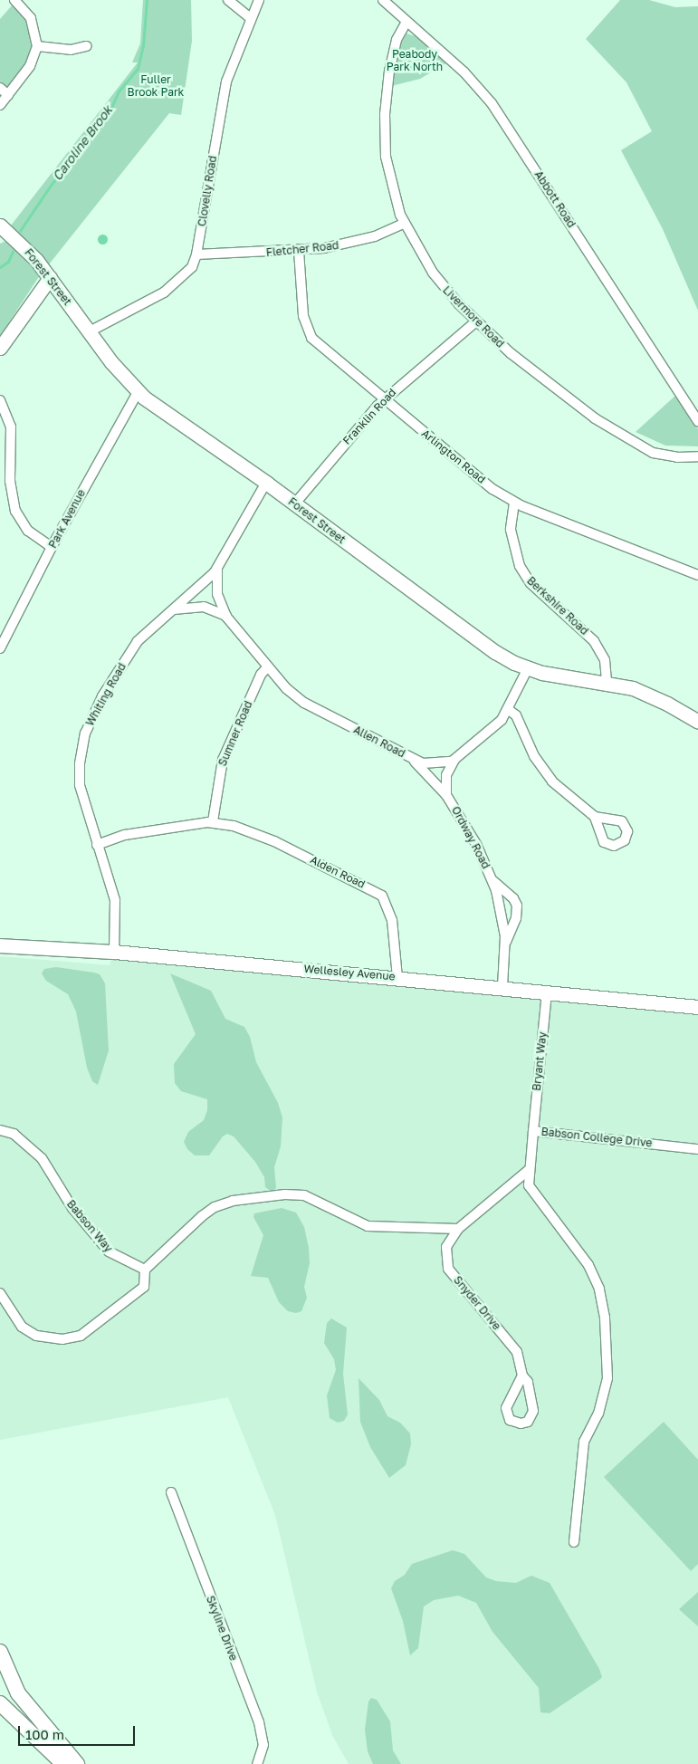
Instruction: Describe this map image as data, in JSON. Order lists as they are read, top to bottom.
{
  "streets": {
    "street": [
      "Clovelly Road",
      "Abbott Road",
      "Fletcher Road",
      "Forest Street",
      "Livermore Road",
      "Franklin Road",
      "Arlington Road",
      "Park Avenue",
      "Berkshire Road",
      "Whiting Road",
      "Sumner Road",
      "Allen Road",
      "Ordway Road",
      "Alden Road",
      "Wellesley Avenue",
      "Bryant Way",
      "Babson College Drive",
      "Babson Way",
      "Snyder Drive",
      "Skyline Drive"
    ]
  },
  "crossings": [
    ["Clovelly Road", "Fletcher Road"],
    ["Clovelly Road", "Forest Street"],
    ["Abbott Road", "Livermore Road"],
    ["Fletcher Road", "Livermore Road"],
    ["Fletcher Road", "Arlington Road"],
    ["Forest Street", "Franklin Road"],
    ["Forest Street", "Park Avenue"],
    ["Forest Street", "Berkshire Road"],
    ["Forest Street", "Whiting Road"],
    ["Livermore Road", "Franklin Road"],
    ["Franklin Road", "Arlington Road"],
    ["Arlington Road", "Berkshire Road"],
    ["Whiting Road", "Allen Road"],
    ["Whiting Road", "Wellesley Avenue"],
    ["Sumner Road", "Allen Road"],
    ["Sumner Road", "Alden Road"],
    ["Allen Road", "Ordway Road"],
    ["Ordway Road", "Wellesley Avenue"],
    ["Alden Road", "Wellesley Avenue"],
    ["Wellesley Avenue", "Bryant Way"],
    ["Bryant Way", "Babson College Drive"],
    ["Babson College Drive", "Snyder Drive"]
  ],
  "water": ["Caroline Brook"],
  "parks": ["Peabody Park North", "Fuller Brook Park"],
  "scale_bar": "100 m"
}
